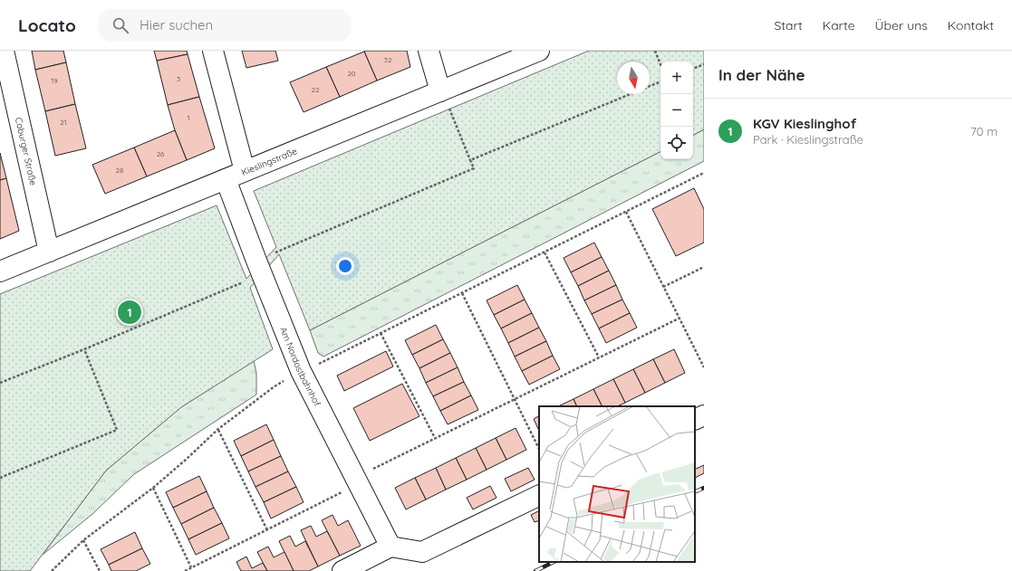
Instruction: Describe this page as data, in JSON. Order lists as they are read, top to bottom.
{
  "streets": {
    "street": ["Coburger Straße", "Kieslingstraße", "Am Nordostbahnhof"]
  },
  "crossings": [
    ["Coburger Straße", "Kieslingstraße"],
    ["Kieslingstraße", "Am Nordostbahnhof"]
  ],
  "house_numbers": [
    "32",
    "20",
    "3",
    "19",
    "22",
    "1",
    "21",
    "26",
    "28"
  ],
  "north": "bottom",
  "page": {
    "header": "Locato",
    "search": "Hier suchen",
    "nav": [
      "Start",
      "Karte",
      "Über uns",
      "Kontakt"
    ],
    "heading": "In der Nähe",
    "map_buttons": ["+", "−"],
    "list": [
      {
        "mark": "1",
        "name": "KGV Kieslinghof",
        "note": "Park · Kieslingstraße",
        "value": "70 m"
      }
    ],
    "pins": "1"
  }
}
